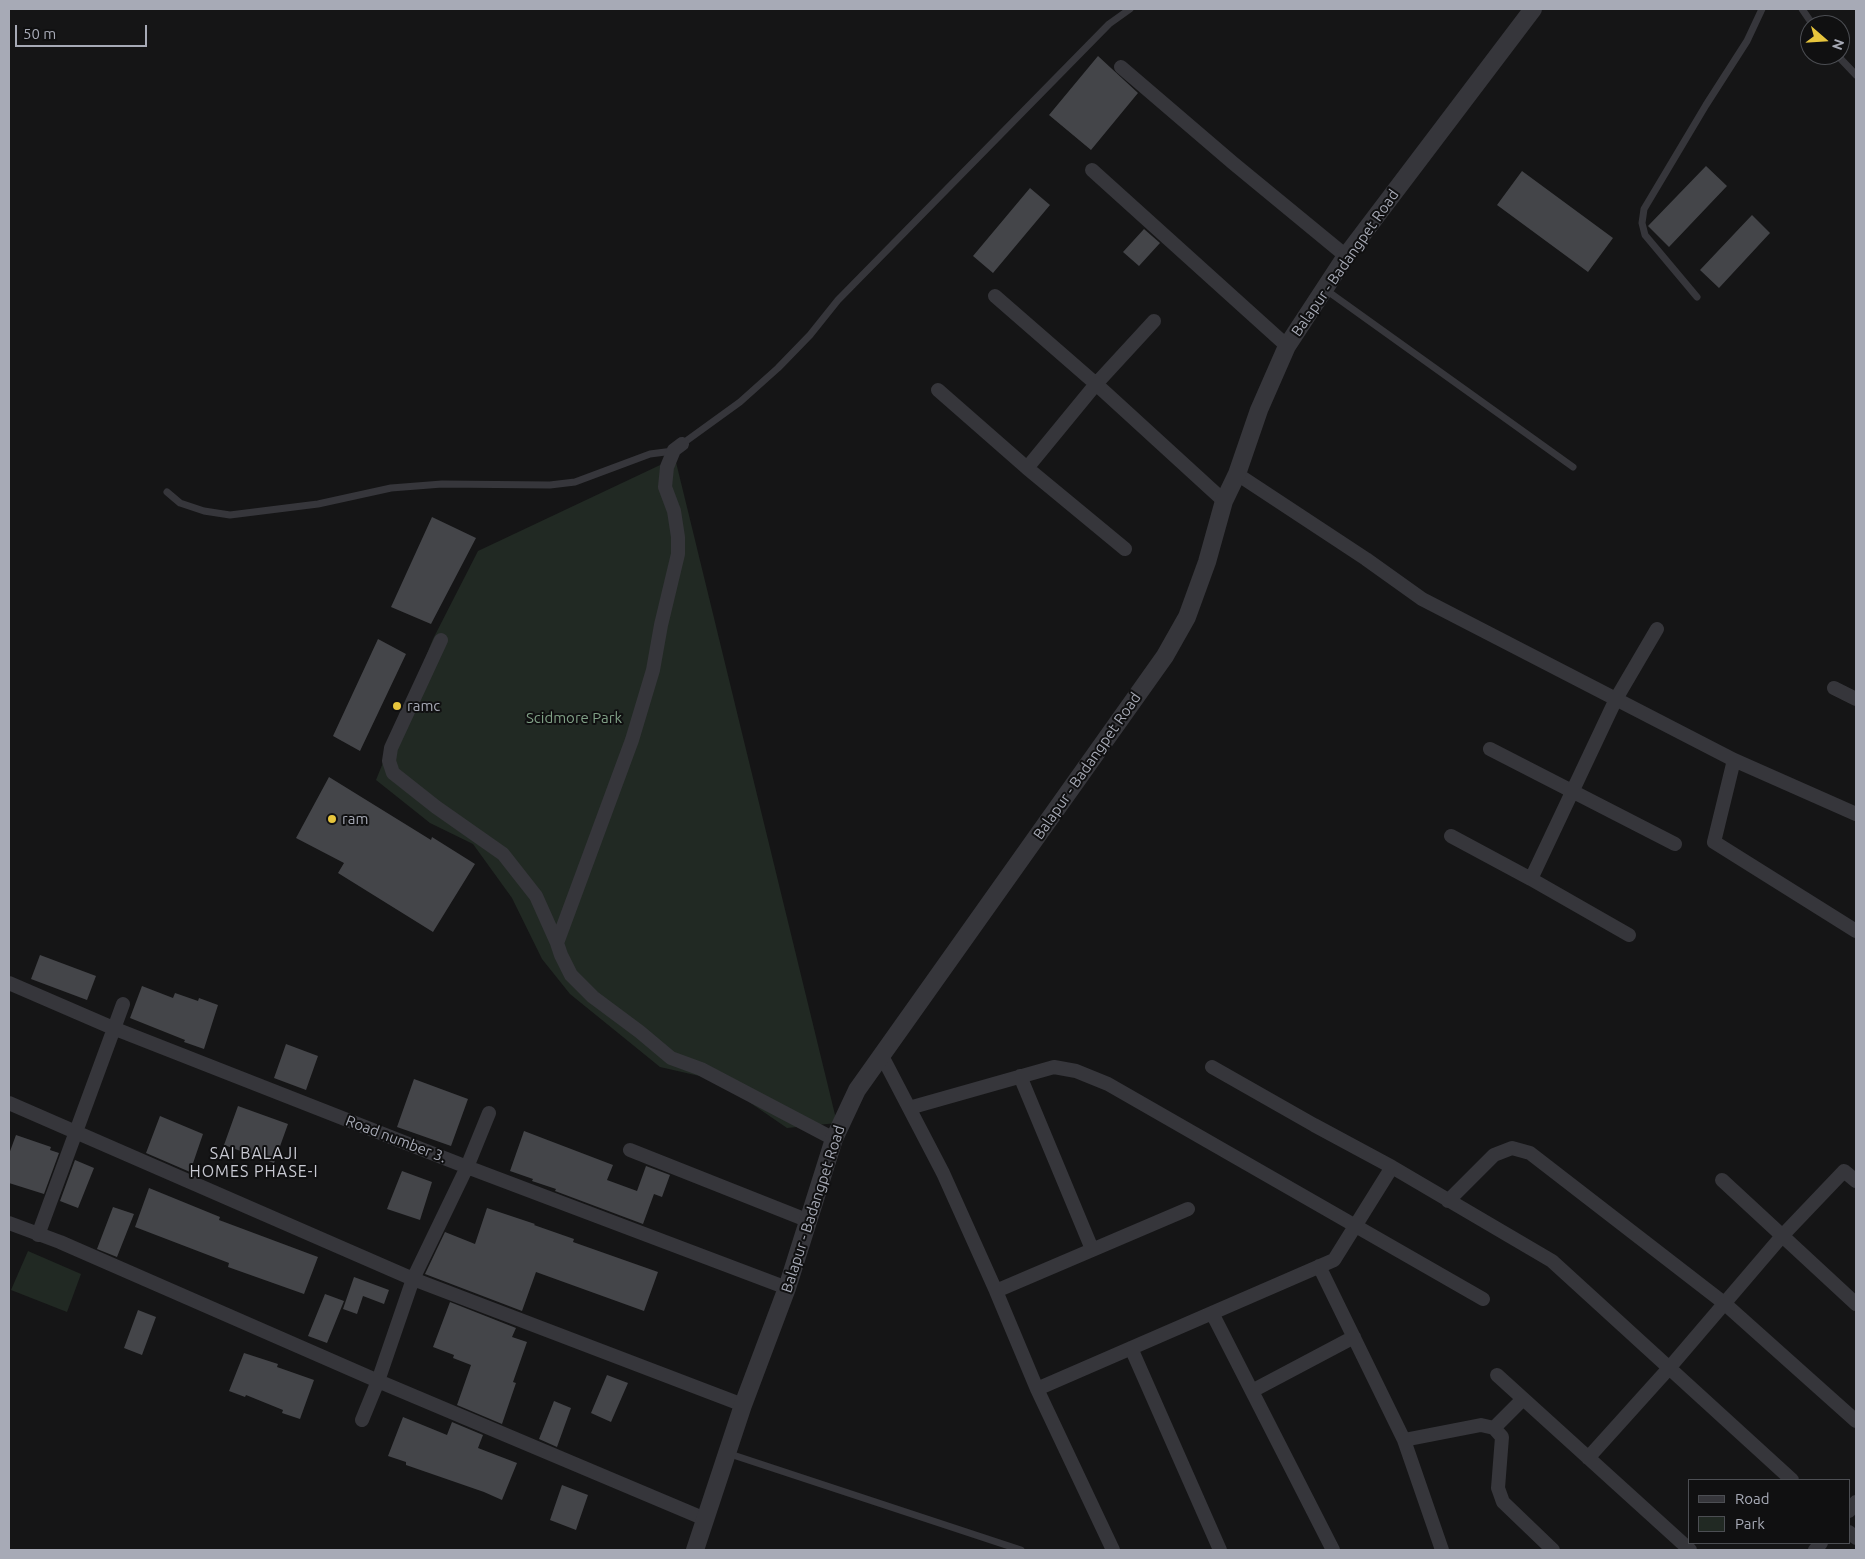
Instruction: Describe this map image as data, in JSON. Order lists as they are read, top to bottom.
{
  "streets": {
    "street": ["Balapur - Badangpet Road", "Road number 3."]
  },
  "crossings": [
    ["Balapur - Badangpet Road", "Road number 3."]
  ],
  "districts": ["SAI BALAJI HOMES PHASE-I"],
  "parks": ["Scidmore Park"],
  "places": ["ramc", "ram"],
  "legend": ["Road", "Park"],
  "scale_bar": "50 m",
  "north": "right"
}
